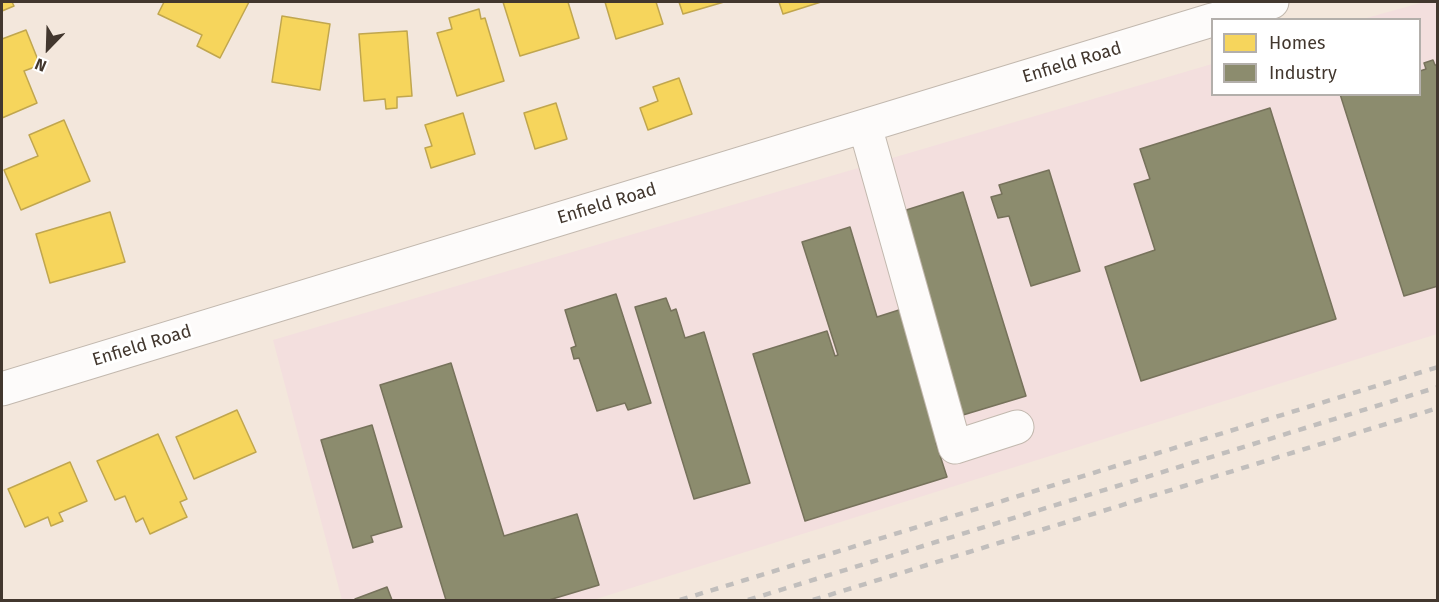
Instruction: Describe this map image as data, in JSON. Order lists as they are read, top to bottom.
{
  "streets": {
    "street": ["Enfield Road"]
  },
  "legend": ["Homes", "Industry"],
  "north": "bottom left"
}
